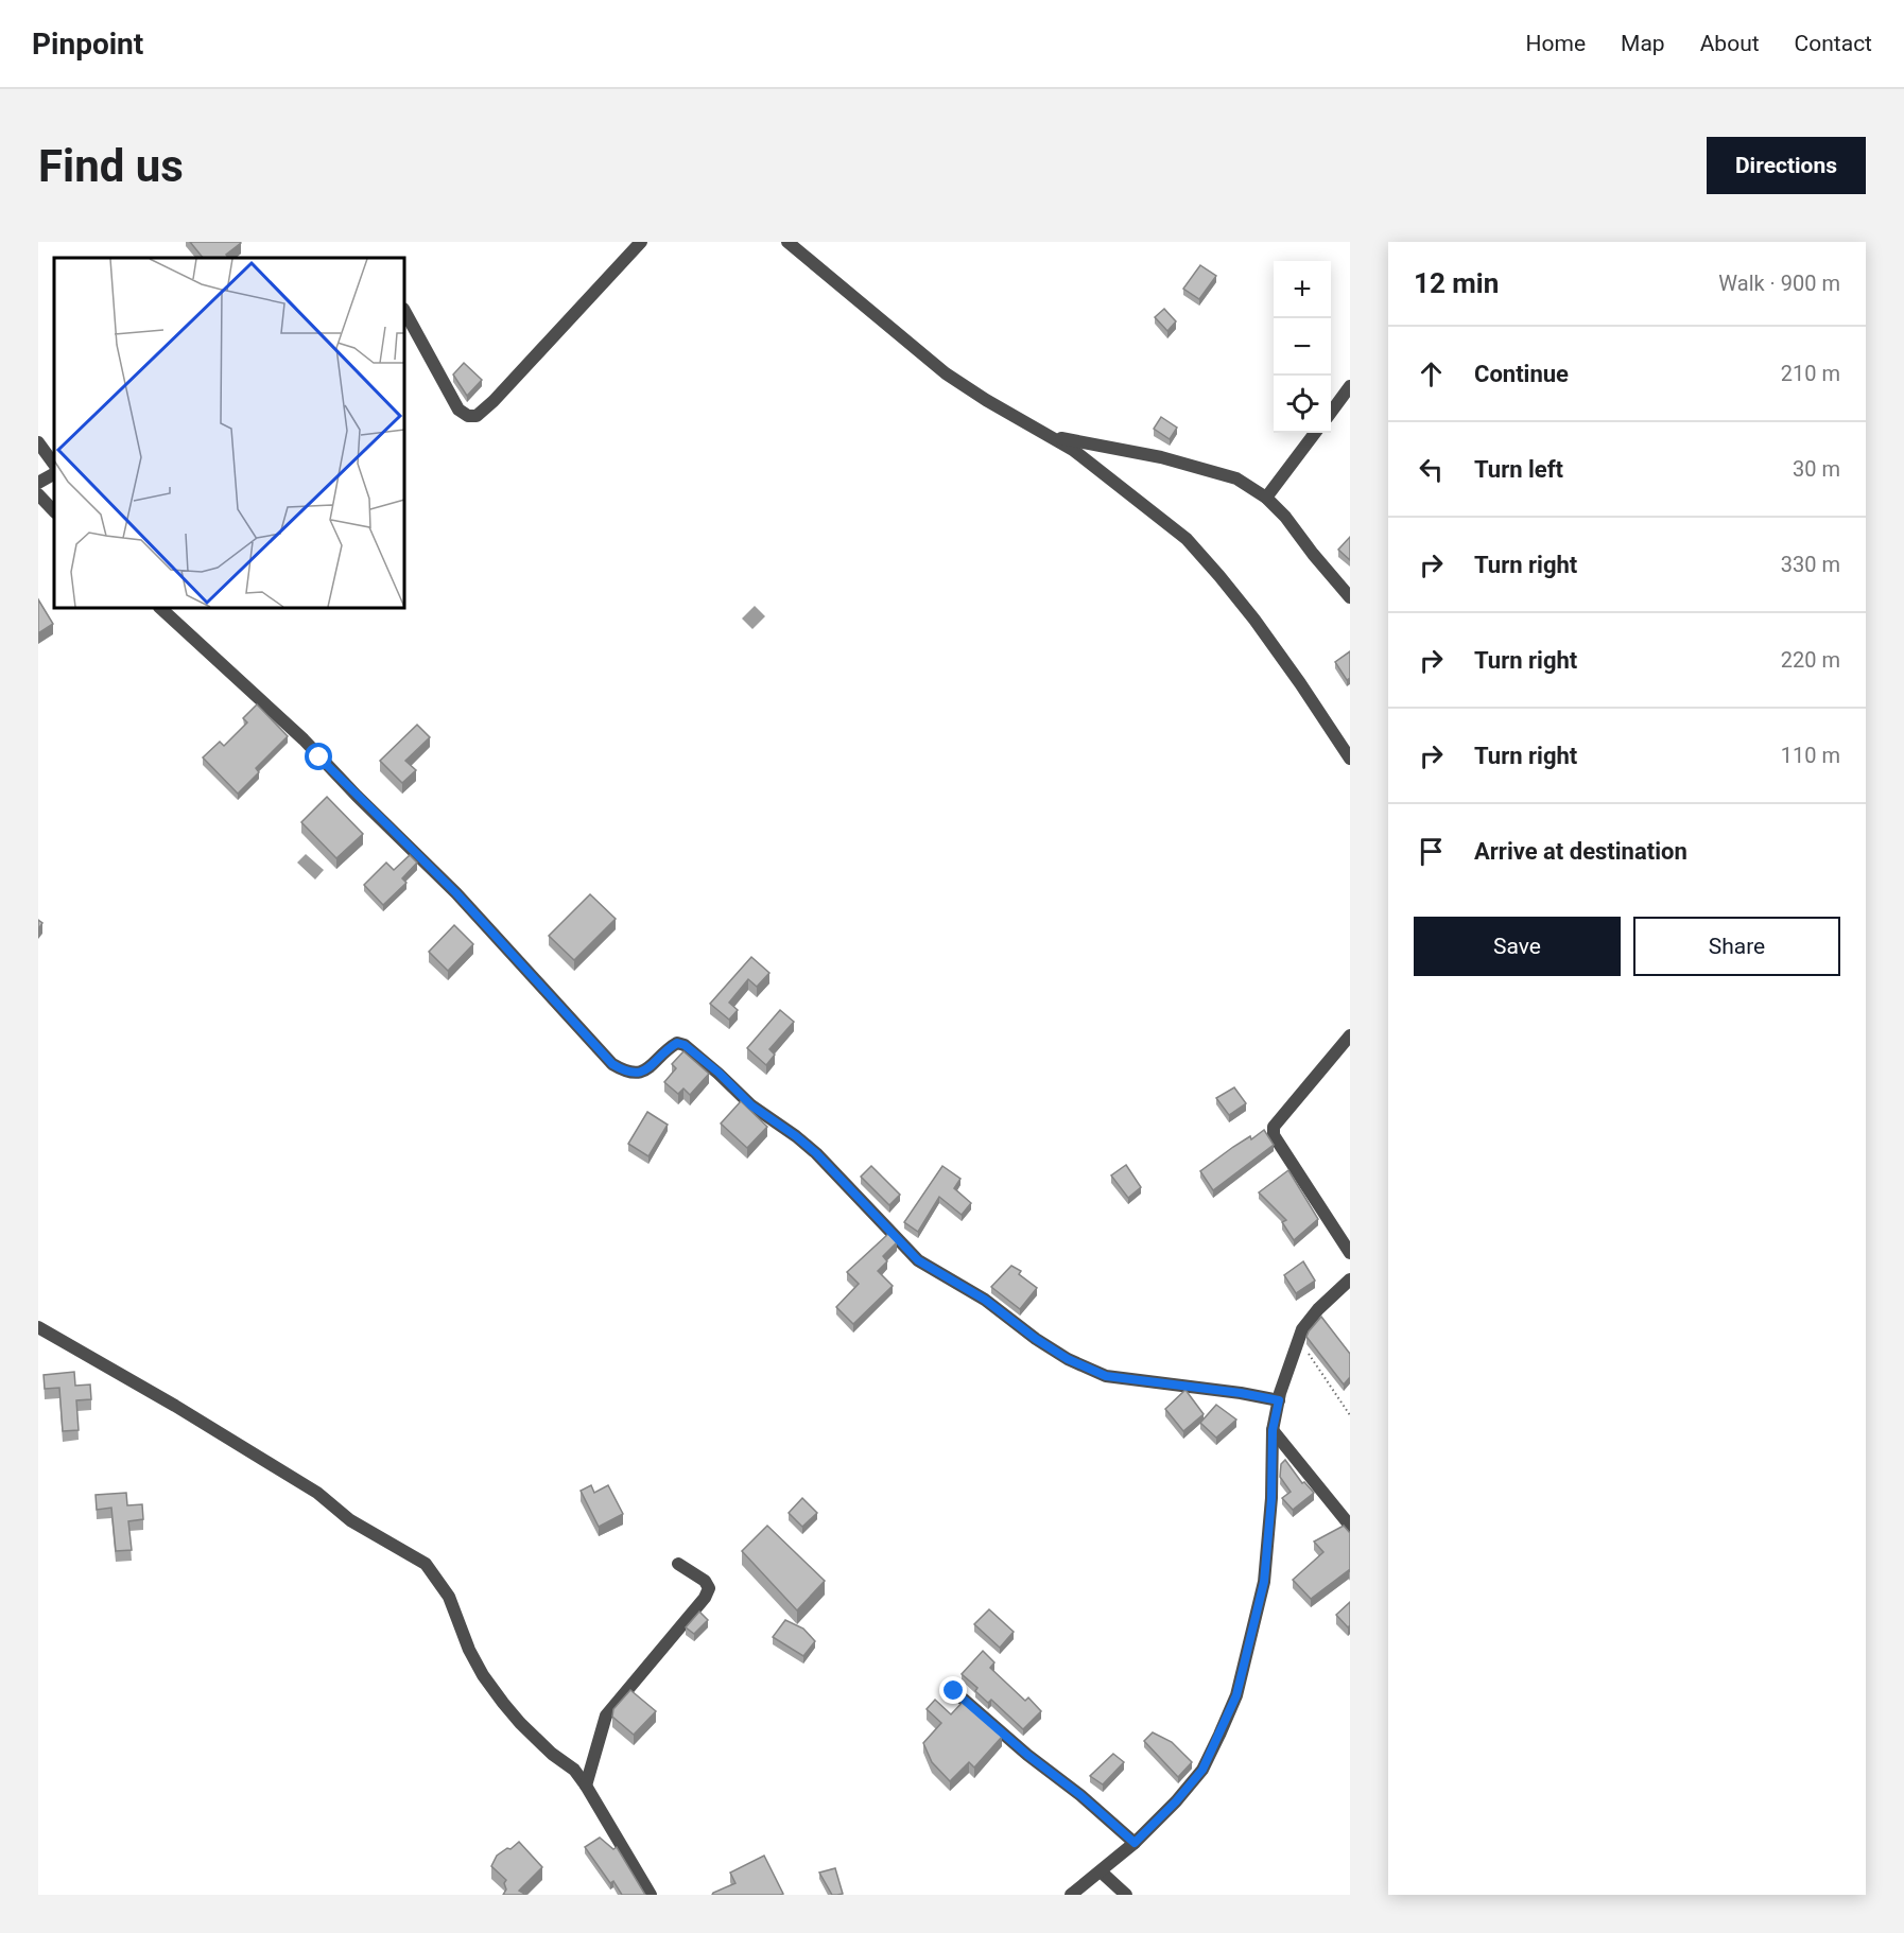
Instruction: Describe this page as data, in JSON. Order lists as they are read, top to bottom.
{
  "page": {
    "header": "Pinpoint",
    "nav": [
      "Home",
      "Map",
      "About",
      "Contact"
    ],
    "buttons": [
      "Directions",
      ["Save", "Share"]
    ],
    "title": "Find us",
    "heading": ["12 min", "Walk · 900 m"],
    "map_buttons": ["+", "−"],
    "list": [
      ["Continue", "210 m"],
      ["Turn left", "30 m"],
      ["Turn right", "330 m"],
      ["Turn right", "220 m"],
      ["Turn right", "110 m"],
      "Arrive at destination"
    ]
  }
}
